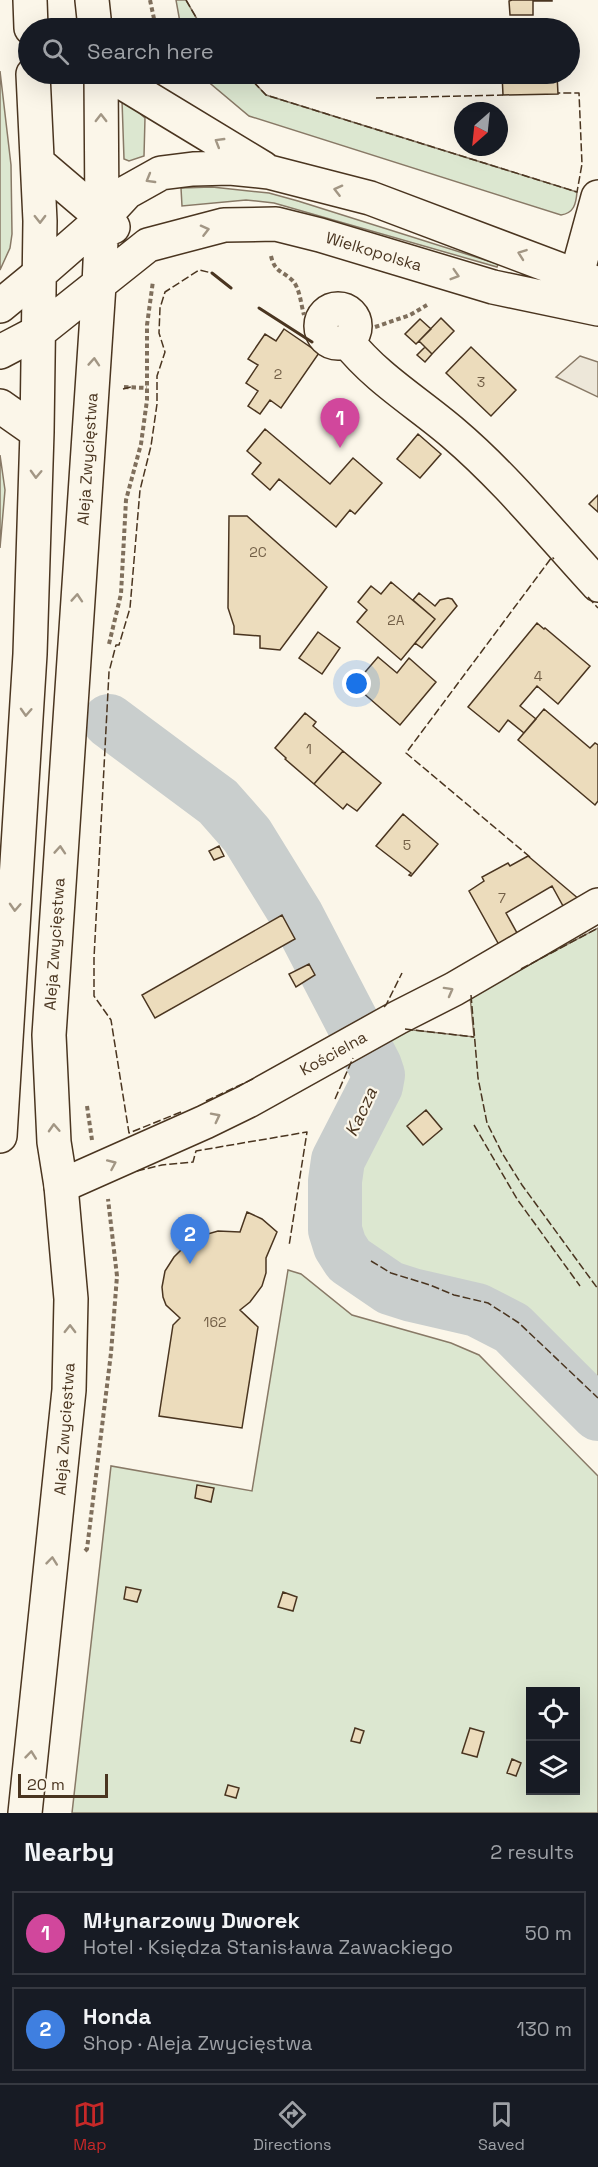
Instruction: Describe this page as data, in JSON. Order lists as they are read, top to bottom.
{
  "streets": {
    "main road": ["Wielkopolska", "Aleja Zwycięstwa", "Kościelna"]
  },
  "crossings": [
    ["Wielkopolska", "Aleja Zwycięstwa"],
    ["Aleja Zwycięstwa", "Kościelna"]
  ],
  "one_way": ["Kościelna"],
  "water": ["Kacza"],
  "house_numbers": [
    "2",
    "3",
    "2C",
    "2A",
    "4",
    "1",
    "5",
    "7",
    "162"
  ],
  "scale_bar": "20 m",
  "north": "bottom left",
  "page": {
    "search": "Search here",
    "pins": ["1", "2"],
    "scale": "20 m",
    "heading": ["Nearby", "2 results"],
    "list": [
      {
        "mark": "1",
        "name": "Młynarzowy Dworek",
        "note": "Hotel · Księdza Stanisława Zawackiego",
        "value": "50 m"
      },
      {
        "mark": "2",
        "name": "Honda",
        "note": "Shop · Aleja Zwycięstwa",
        "value": "130 m"
      }
    ],
    "nav": ["Map", "Directions", "Saved"]
  }
}
